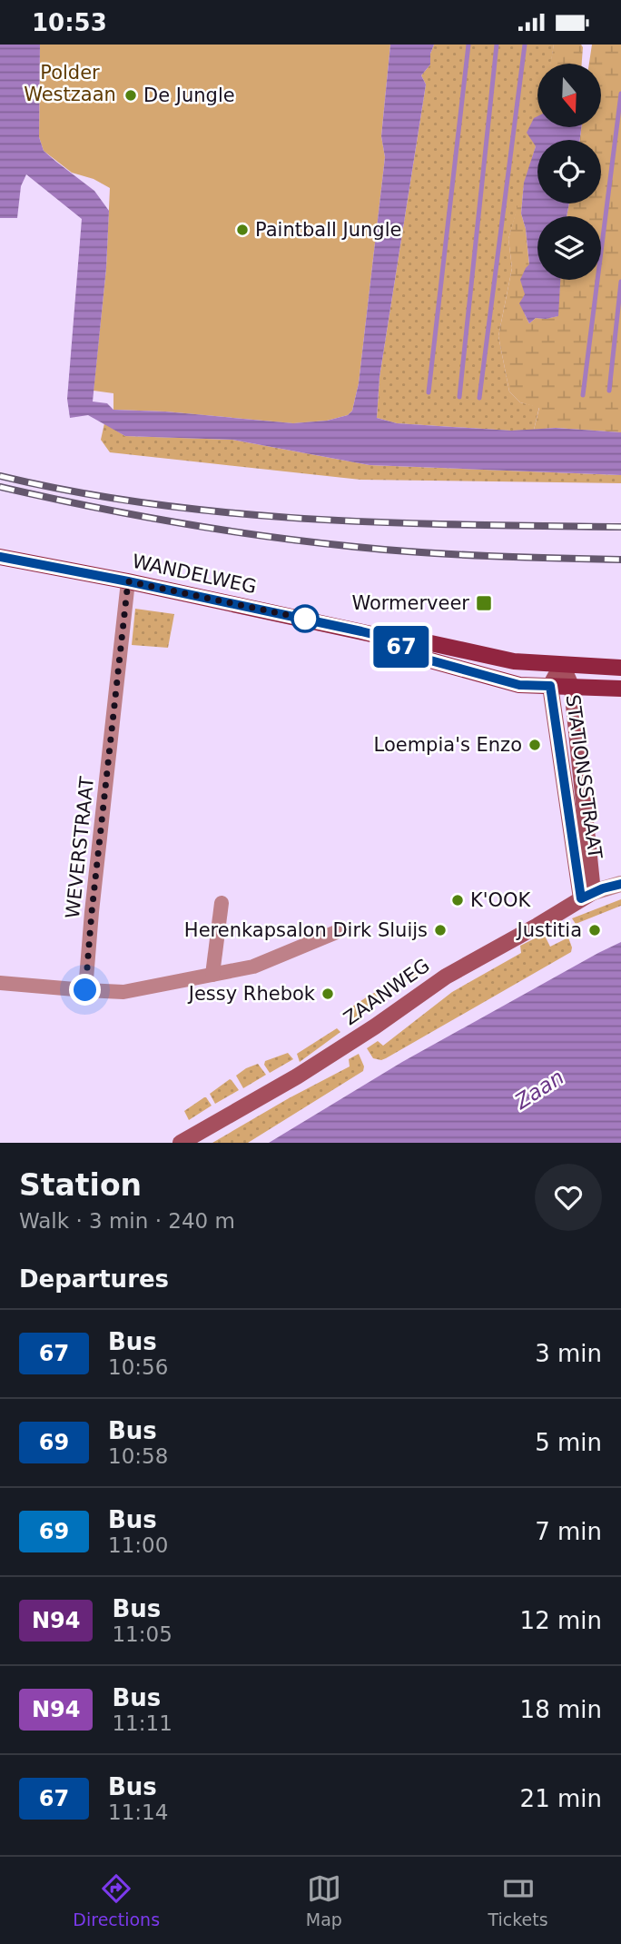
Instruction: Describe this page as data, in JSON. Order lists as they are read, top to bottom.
{
  "streets": {
    "main road": ["WANDELWEG", "STATIONSSTRAAT", "ZAANWEG"],
    "street": ["WEVERSTRAAT"]
  },
  "crossings": [
    ["WANDELWEG", "STATIONSSTRAAT"],
    ["WANDELWEG", "WEVERSTRAAT"],
    ["STATIONSSTRAAT", "ZAANWEG"]
  ],
  "water": ["Zaan"],
  "parks": ["Polder Westzaan"],
  "places": {
    "other": [
      "De Jungle",
      "Paintball Jungle",
      "Loempia's Enzo",
      "K'OOK",
      "Herenkapsalon Dirk Sluijs",
      "Justitia",
      "Jessy Rhebok"
    ],
    "transit": ["Wormerveer"]
  },
  "lines": ["bus line 67"],
  "north": "bottom",
  "page": {
    "status": "10:53",
    "on_map": "67",
    "heading": [
      ["Station", "Walk · 3 min · 240 m"],
      "Departures"
    ],
    "list": [
      {
        "mark": "67",
        "name": "Bus",
        "note": "10:56",
        "value": "3 min"
      },
      {
        "mark": "69",
        "name": "Bus",
        "note": "10:58",
        "value": "5 min"
      },
      {
        "mark": "69",
        "name": "Bus",
        "note": "11:00",
        "value": "7 min"
      },
      {
        "mark": "N94",
        "name": "Bus",
        "note": "11:05",
        "value": "12 min"
      },
      {
        "mark": "N94",
        "name": "Bus",
        "note": "11:11",
        "value": "18 min"
      },
      {
        "mark": "67",
        "name": "Bus",
        "note": "11:14",
        "value": "21 min"
      }
    ],
    "tabs": ["Directions", "Map", "Tickets"]
  }
}
